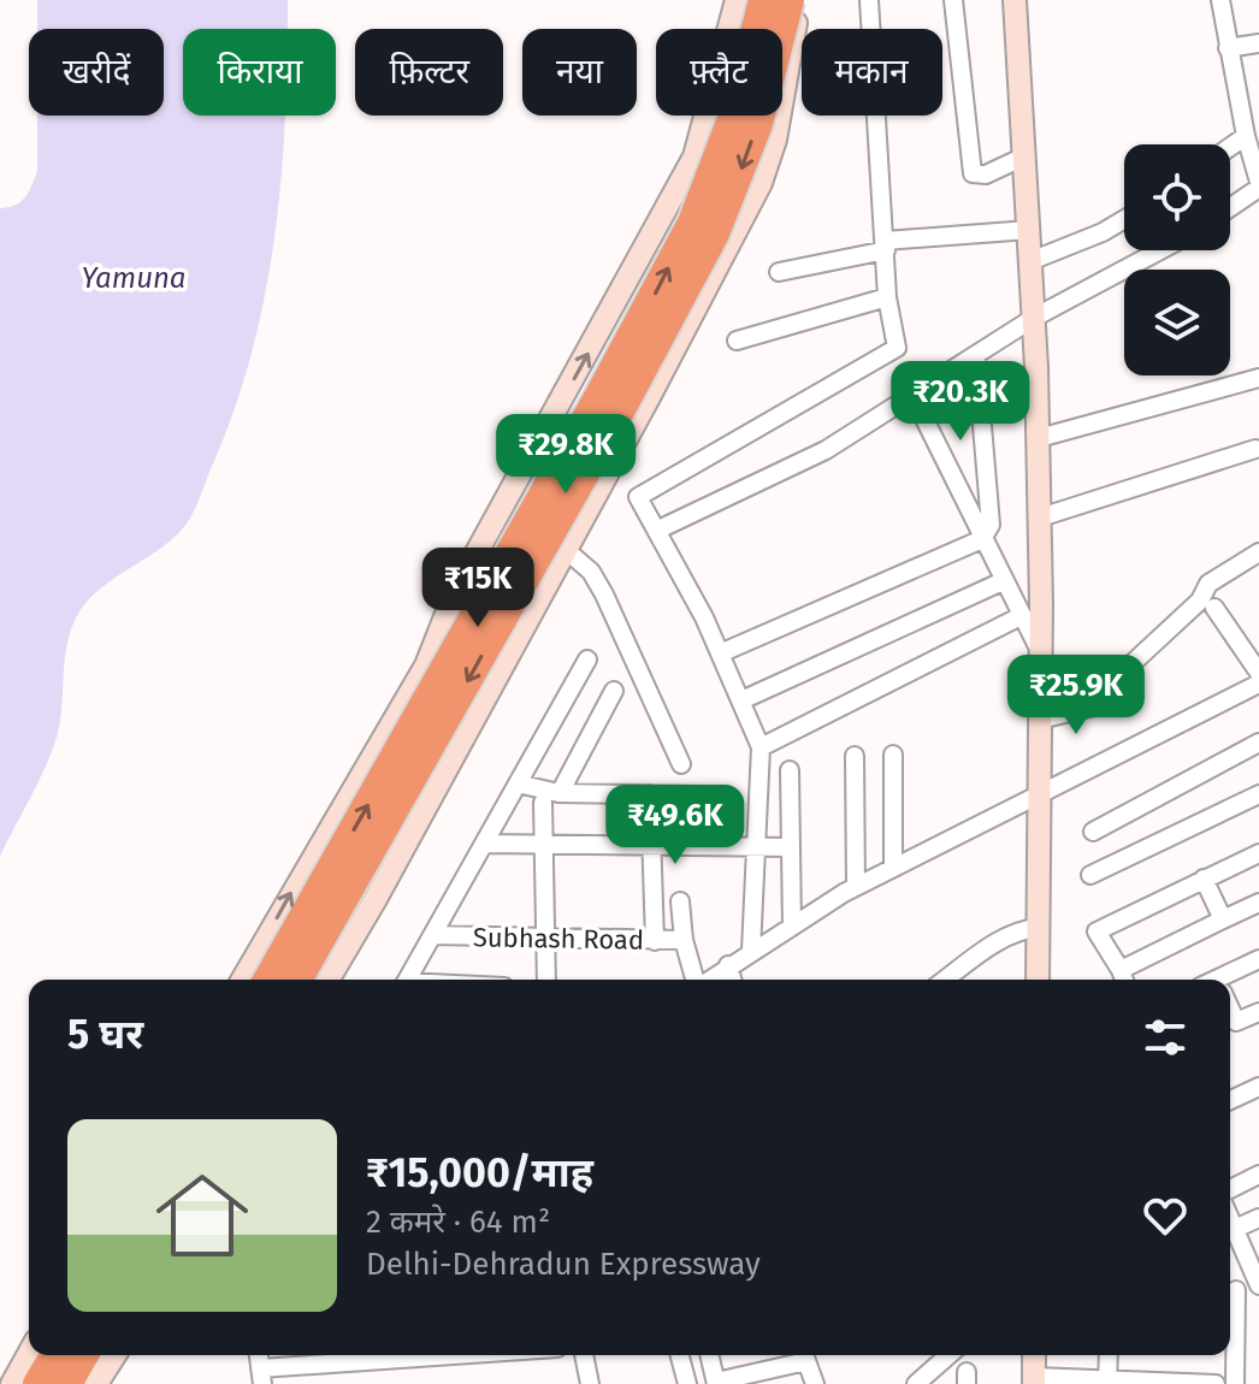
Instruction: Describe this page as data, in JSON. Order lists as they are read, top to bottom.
{
  "streets": {
    "street": ["Subhash Road"]
  },
  "water": ["Yamuna"],
  "page": {
    "chip": [
      "खरीदें",
      "किराया",
      "फ़िल्टर",
      "नया",
      "फ़्लैट",
      "मकान"
    ],
    "price": [
      "₹20.3K",
      "₹29.8K",
      "₹15K",
      "₹25.9K",
      "₹49.6K"
    ],
    "heading": "5 घर",
    "list": [
      {
        "name": "₹15,000/माह",
        "note": "2 कमरे · 64 m² · Delhi-Dehradun Expressway"
      }
    ]
  }
}
